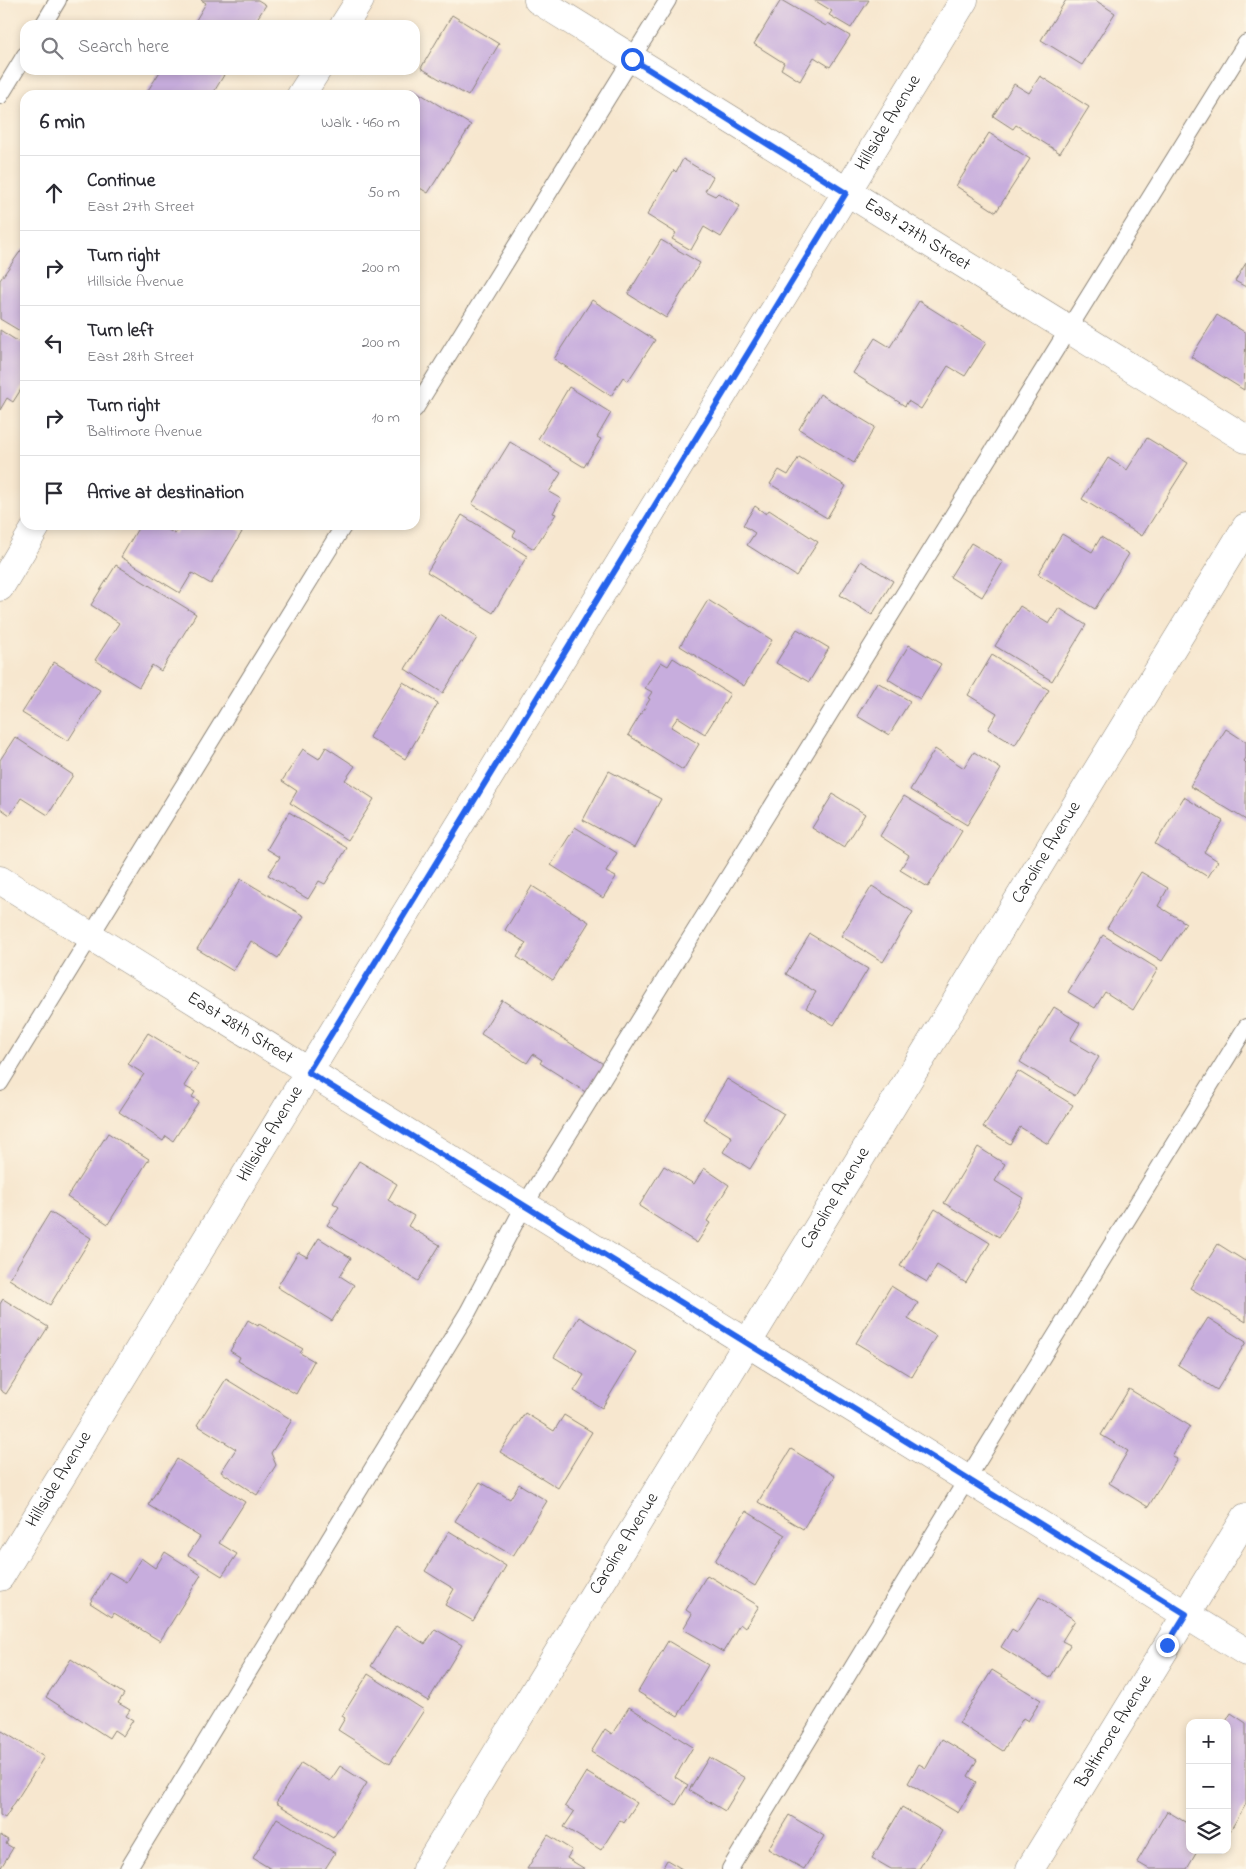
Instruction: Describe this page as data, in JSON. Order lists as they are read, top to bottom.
{
  "streets": {
    "street": [
      "Hillside Avenue",
      "East 27th Street",
      "Caroline Avenue",
      "East 28th Street",
      "Baltimore Avenue"
    ]
  },
  "crossings": [
    ["Hillside Avenue", "East 27th Street"],
    ["Hillside Avenue", "East 28th Street"],
    ["Caroline Avenue", "East 28th Street"],
    ["East 28th Street", "Baltimore Avenue"]
  ],
  "page": {
    "search": "Search here",
    "heading": ["6 min", "Walk · 460 m"],
    "list": [
      ["Continue", "East 27th Street", "50 m"],
      ["Turn right", "Hillside Avenue", "200 m"],
      ["Turn left", "East 28th Street", "200 m"],
      ["Turn right", "Baltimore Avenue", "10 m"],
      "Arrive at destination"
    ],
    "map_buttons": ["+", "−"]
  }
}
